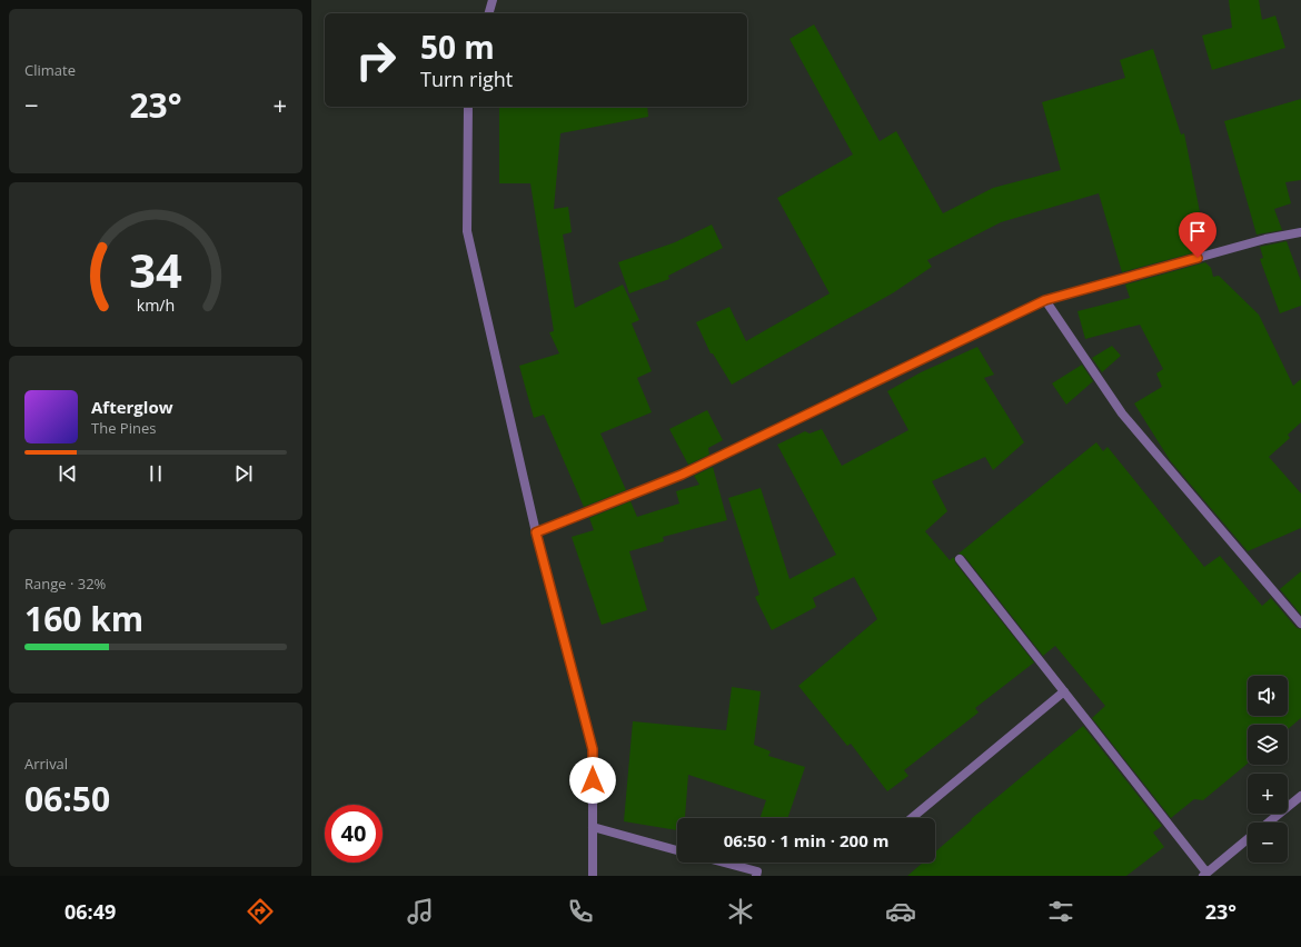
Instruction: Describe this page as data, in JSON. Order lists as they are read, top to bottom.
{
  "page": {
    "tile": [
      "Climate",
      ["Range · 32%", "160 km"],
      ["Arrival", "06:50"]
    ],
    "turn": ["50 m", "Turn right"],
    "heat": ["−", "23°", "+"],
    "song": ["Afterglow", "The Pines"],
    "map_buttons": ["+", "−"],
    "limit": "40",
    "trip": "06:50 · 1 min · 200 m",
    "tabs": ["06:49", "23°"],
    "gauge": ["34", "km/h"]
  }
}
